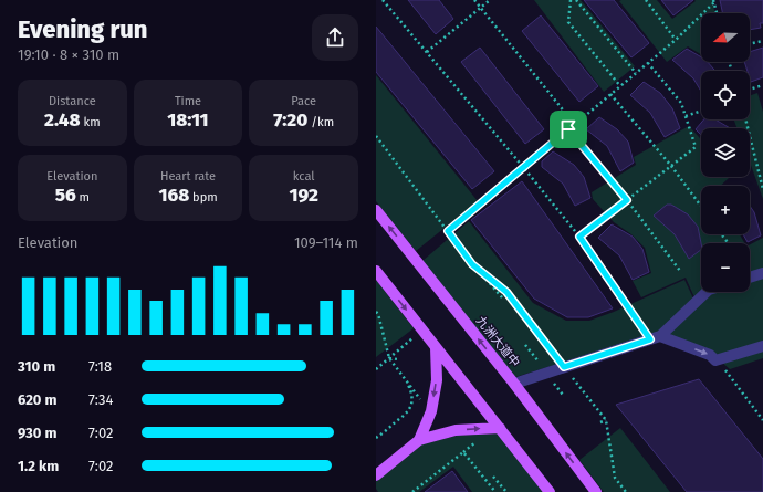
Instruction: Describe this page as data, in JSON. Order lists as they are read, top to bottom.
{
  "streets": {
    "main road": ["九洲大道中"]
  },
  "north": "left",
  "page": {
    "heading": ["Evening run", "19:10 · 8 × 310 m"],
    "map_buttons": ["+", "−"],
    "stats": [
      ["Distance", "2.48 km"],
      ["Time", "18:11"],
      ["Pace", "7:20 /km"],
      ["Elevation", "56 m"],
      ["Heart rate", "168 bpm"],
      ["kcal", "192"]
    ],
    "chart": ["Elevation", "109–114 m"],
    "list": [
      {
        "name": "310 m",
        "note": "7:18"
      },
      {
        "name": "620 m",
        "note": "7:34"
      },
      {
        "name": "930 m",
        "note": "7:02"
      },
      {
        "name": "1.2 km",
        "note": "7:02"
      }
    ]
  }
}
